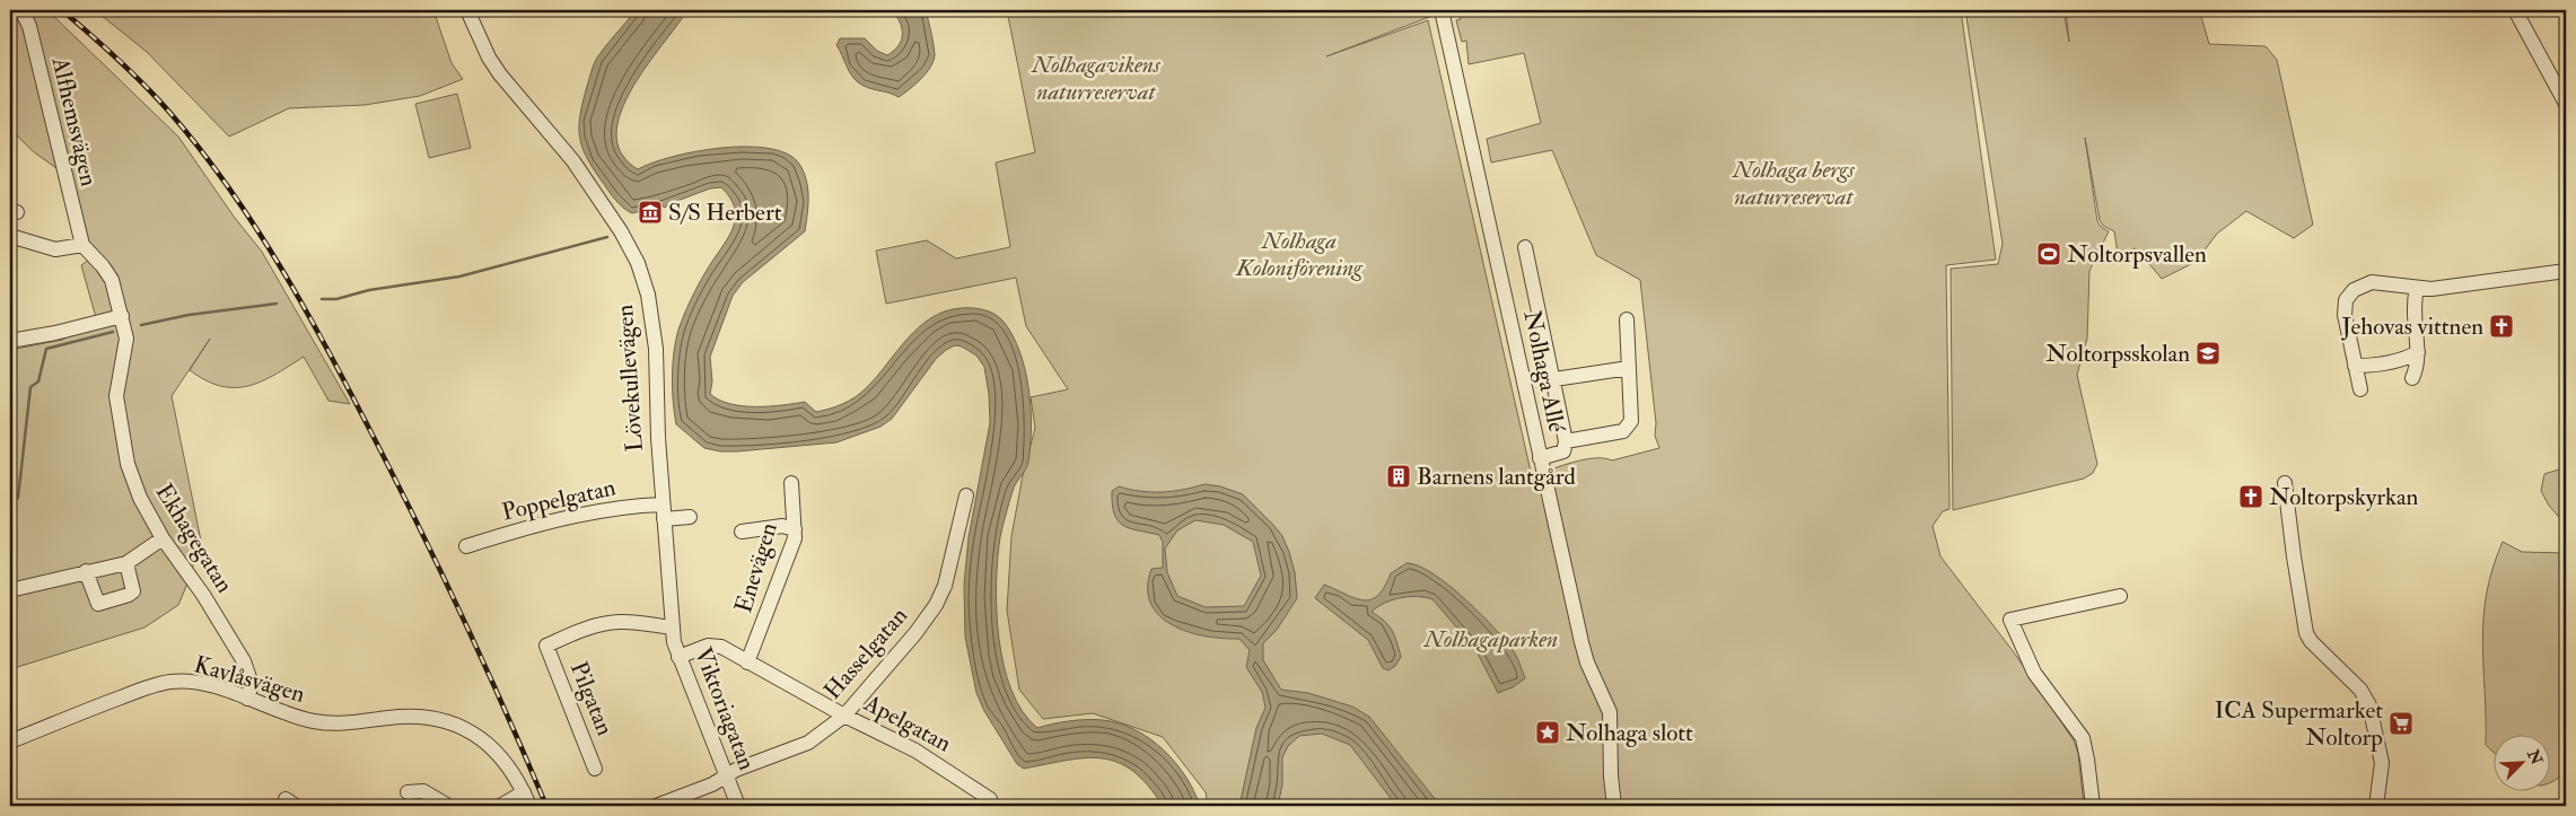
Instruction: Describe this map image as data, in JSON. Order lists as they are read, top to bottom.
{
  "streets": {
    "street": [
      "Alfhemsvägen",
      "Nolhaga Allé",
      "Lövekullevägen",
      "Poppelgatan",
      "Ekhagegatan",
      "Enevägen",
      "Hasselgatan",
      "Kavlåsvägen",
      "Pilgatan",
      "Viktoriagatan",
      "Apelgatan"
    ]
  },
  "crossings": [
    ["Alfhemsvägen", "Ekhagegatan"],
    ["Lövekullevägen", "Poppelgatan"],
    ["Lövekullevägen", "Pilgatan"],
    ["Lövekullevägen", "Viktoriagatan"],
    ["Ekhagegatan", "Kavlåsvägen"],
    ["Enevägen", "Apelgatan"],
    ["Hasselgatan", "Viktoriagatan"],
    ["Hasselgatan", "Apelgatan"],
    ["Pilgatan", "Viktoriagatan"],
    ["Viktoriagatan", "Apelgatan"]
  ],
  "parks": [
    "Nolhagavikens naturreservat",
    "Nolhaga bergs naturreservat",
    "Nolhaga Koloniförening",
    "Nolhagaparken"
  ],
  "places": {
    "museum": ["S/S Herbert"],
    "sports": ["Noltorpsvallen"],
    "church": ["Jehovas vittnen", "Noltorpskyrkan"],
    "school or university": ["Noltorpsskolan"],
    "building": ["Barnens lantgård"],
    "supermarket": ["ICA Supermarket Noltorp"],
    "place": ["Nolhaga slott"]
  },
  "north": "top right"
}
